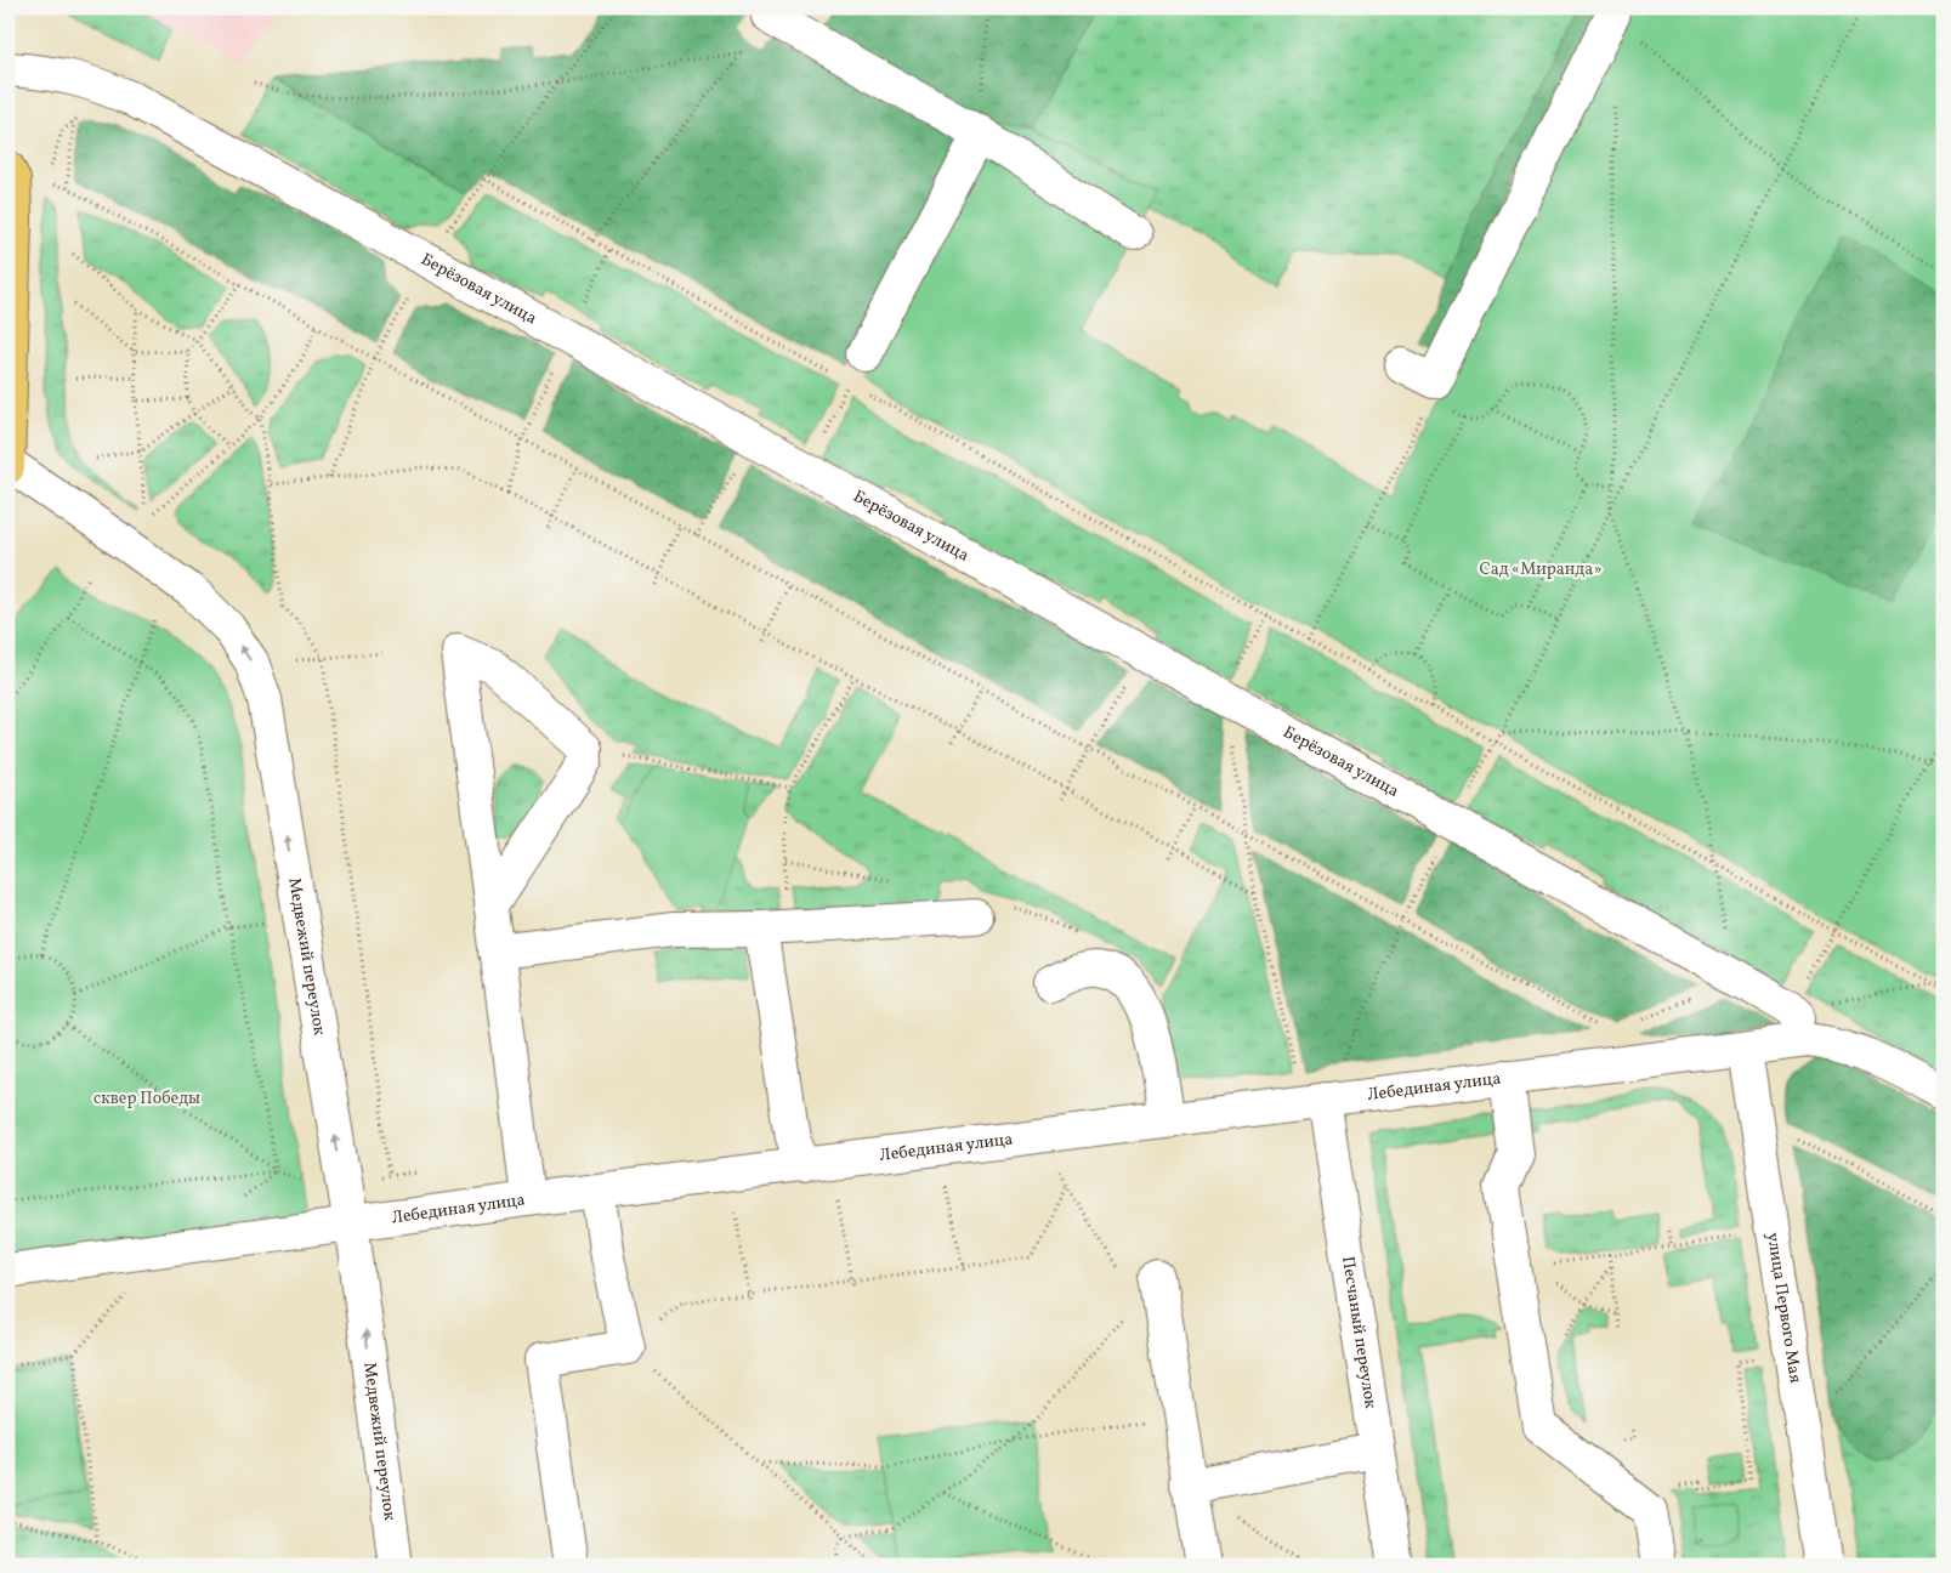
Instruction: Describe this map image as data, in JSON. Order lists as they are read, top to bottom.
{
  "streets": {
    "street": [
      "Берёзовая улица",
      "Медвежий переулок",
      "Лебединая улица",
      "улица Первого Мая",
      "Песчаный переулок"
    ]
  },
  "crossings": [
    ["Медвежий переулок", "Лебединая улица"],
    ["Лебединая улица", "улица Первого Мая"],
    ["Лебединая улица", "Песчаный переулок"]
  ],
  "parks": ["Сад «Миранда»", "сквер Победы"]
}
